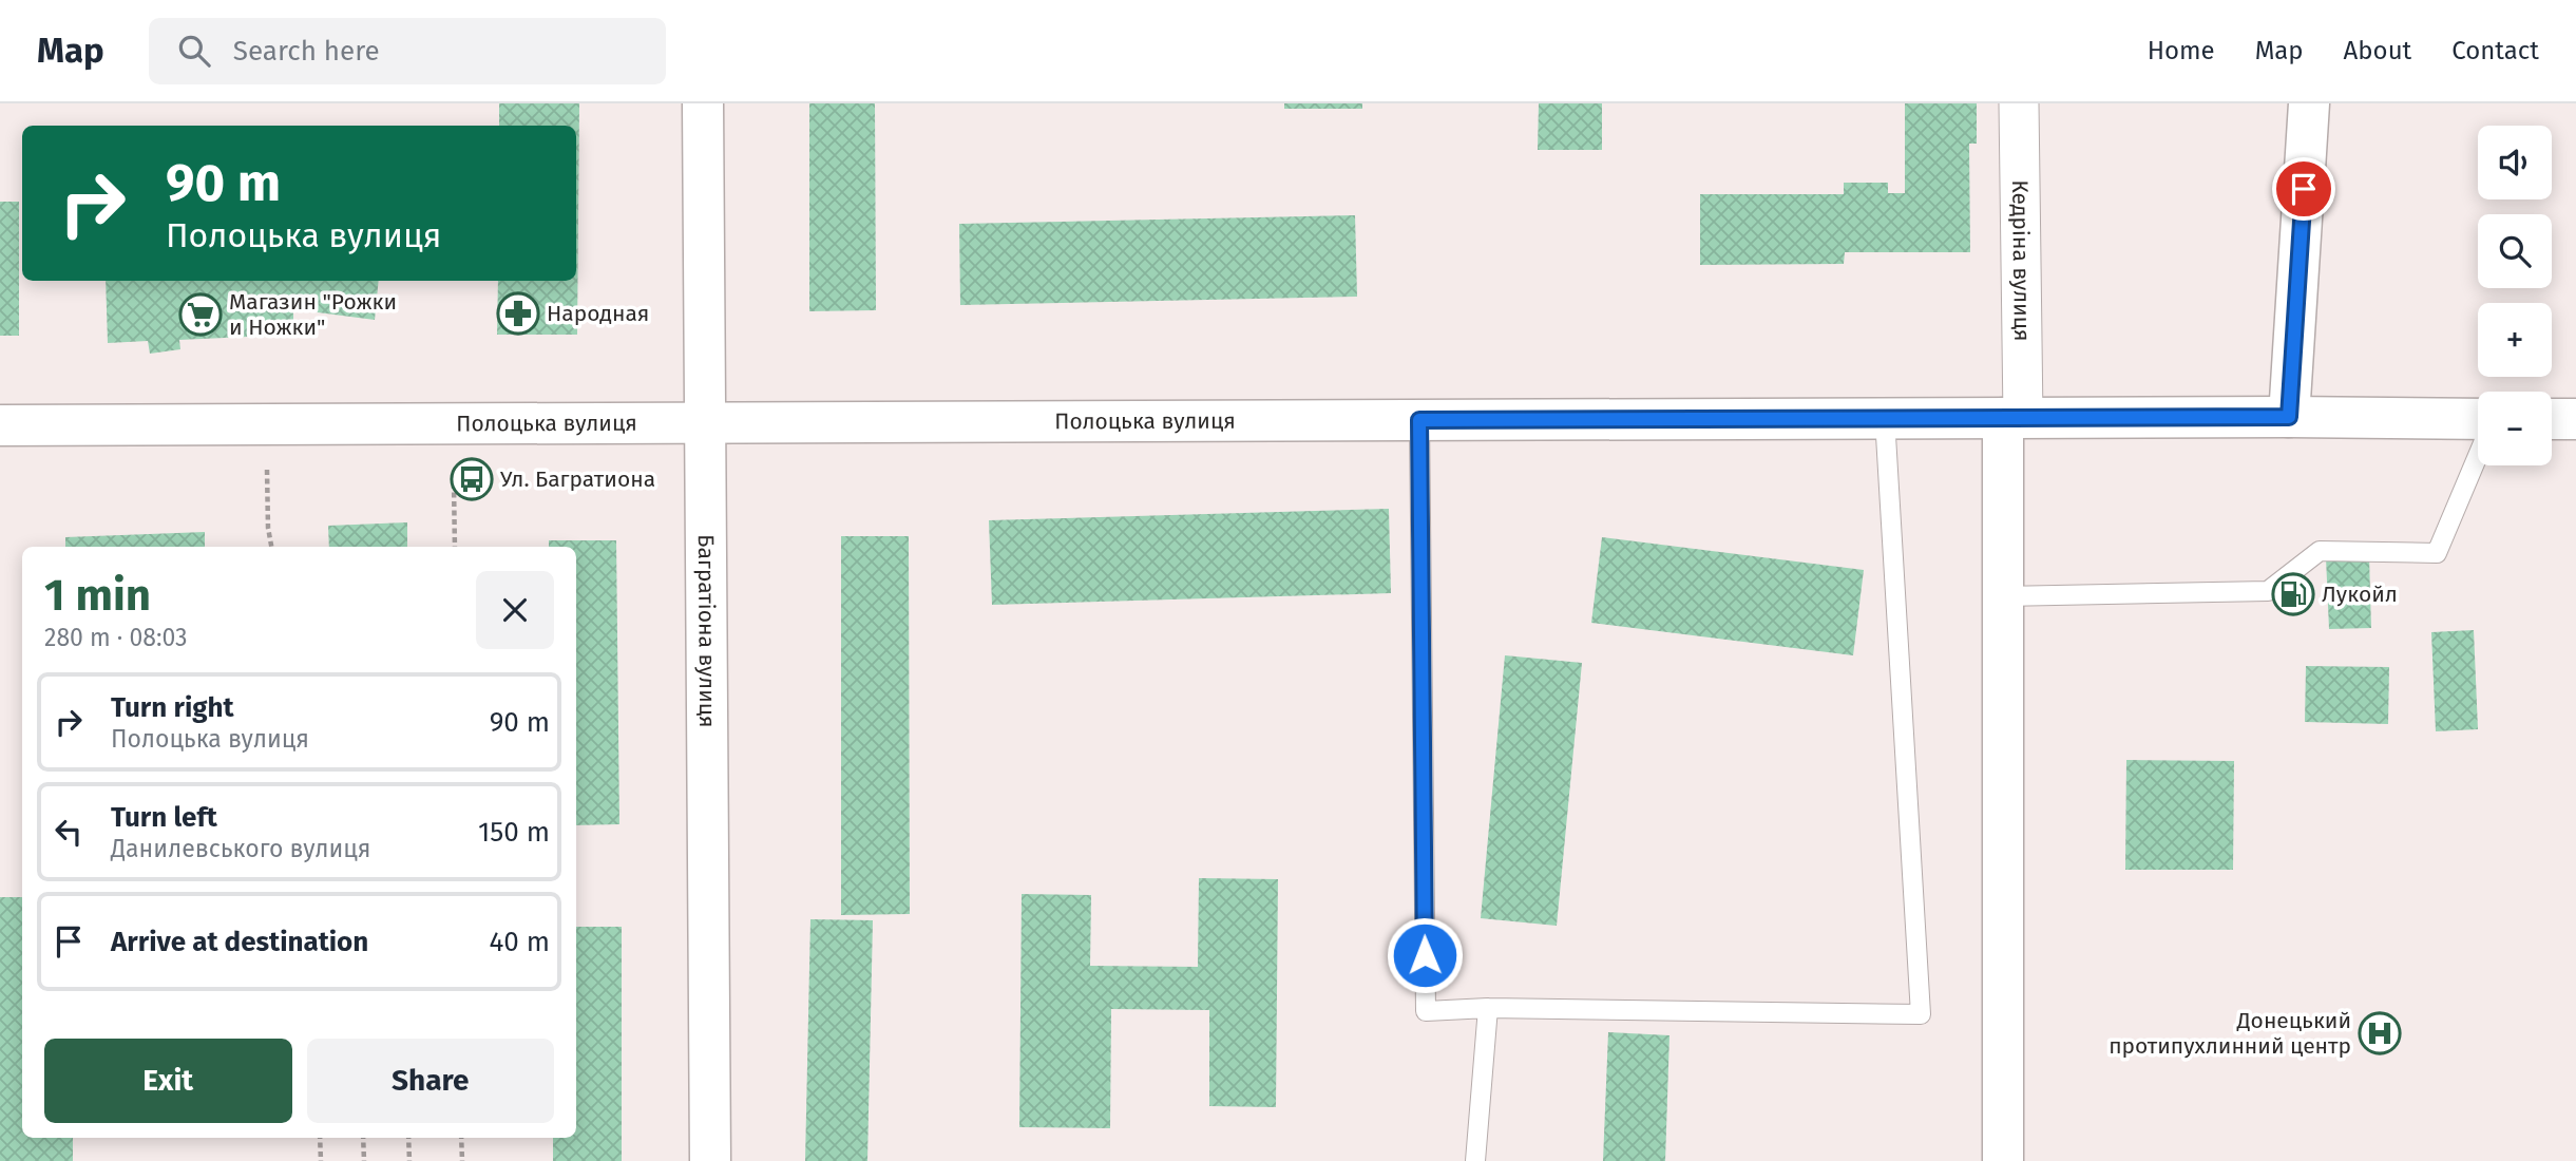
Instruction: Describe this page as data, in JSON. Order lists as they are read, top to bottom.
{
  "streets": {
    "main road": ["Полоцька вулиця", "Багратіона вулиця"],
    "street": ["Кедріна вулиця"]
  },
  "crossings": [
    ["Кедріна вулиця", "Полоцька вулиця"],
    ["Полоцька вулиця", "Багратіона вулиця"]
  ],
  "places": {
    "pharmacy": ["Народная"],
    "supermarket": ["Магазин \"Рожки и Ножки\""],
    "bus stop": ["Ул. Багратиона"],
    "fuel station": ["Лукойл"],
    "hospital": ["Донецький протипухлинний центр"]
  },
  "page": {
    "header": "Map",
    "search": "Search here",
    "nav": [
      "Home",
      "Map",
      "About",
      "Contact"
    ],
    "map_buttons": ["+", "−"],
    "turn": ["90 m", "Полоцька вулиця"],
    "heading": ["1 min", "280 m · 08:03"],
    "list": [
      {
        "name": "Turn right",
        "note": "Полоцька вулиця",
        "value": "90 m"
      },
      {
        "name": "Turn left",
        "note": "Данилевського вулиця",
        "value": "150 m"
      },
      {
        "name": "Arrive at destination",
        "value": "40 m"
      }
    ],
    "buttons": ["Exit", "Share"]
  }
}
